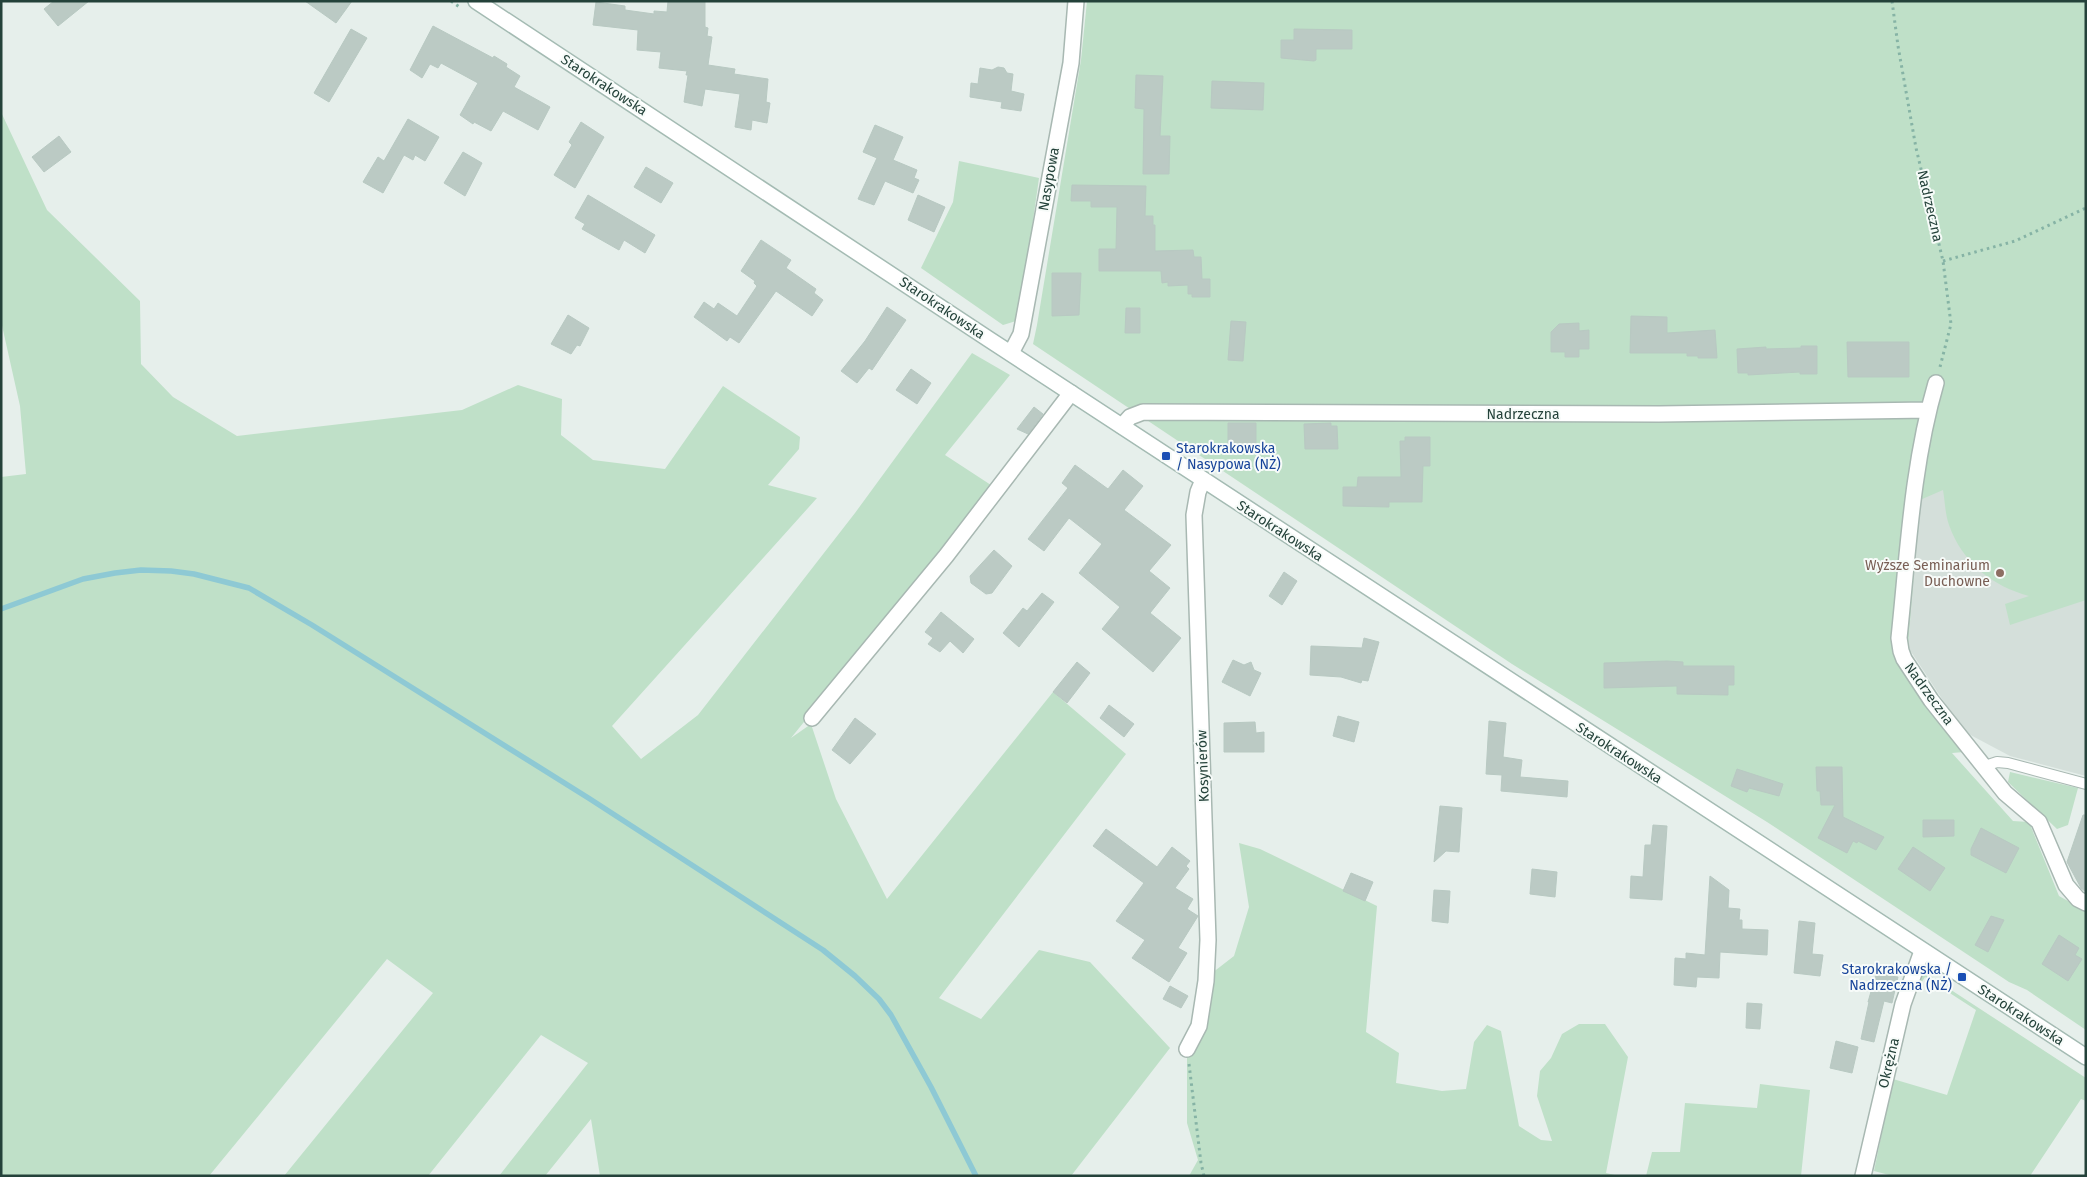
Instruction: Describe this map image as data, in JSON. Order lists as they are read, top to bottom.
{
  "streets": {
    "street": [
      "Starokrakowska",
      "Nasypowa",
      "Nadrzeczna",
      "Kosynierów",
      "Okrężna"
    ]
  },
  "crossings": [
    ["Starokrakowska", "Nasypowa"],
    ["Starokrakowska", "Nadrzeczna"],
    ["Starokrakowska", "Kosynierów"],
    ["Starokrakowska", "Okrężna"]
  ],
  "places": {
    "transit": ["Starokrakowska / Nasypowa (NŻ)", "Starokrakowska / Nadrzeczna (NŻ)"],
    "other": ["Wyższe Seminarium Duchowne"]
  }
}
